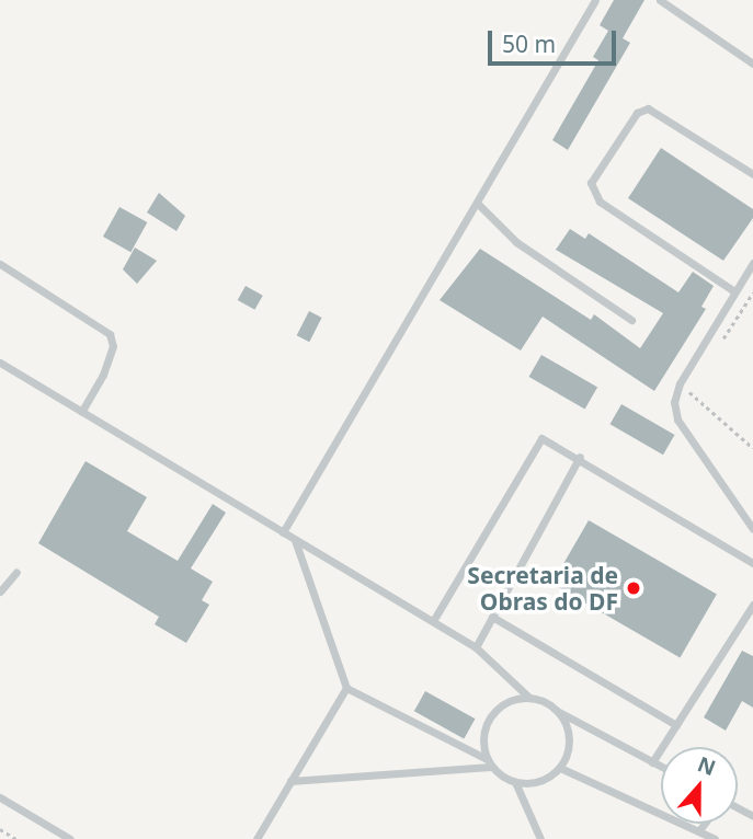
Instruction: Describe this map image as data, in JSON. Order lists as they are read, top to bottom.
{
  "places": ["Secretaria de Obras do DF"],
  "scale_bar": "50 m",
  "north": "top"
}
